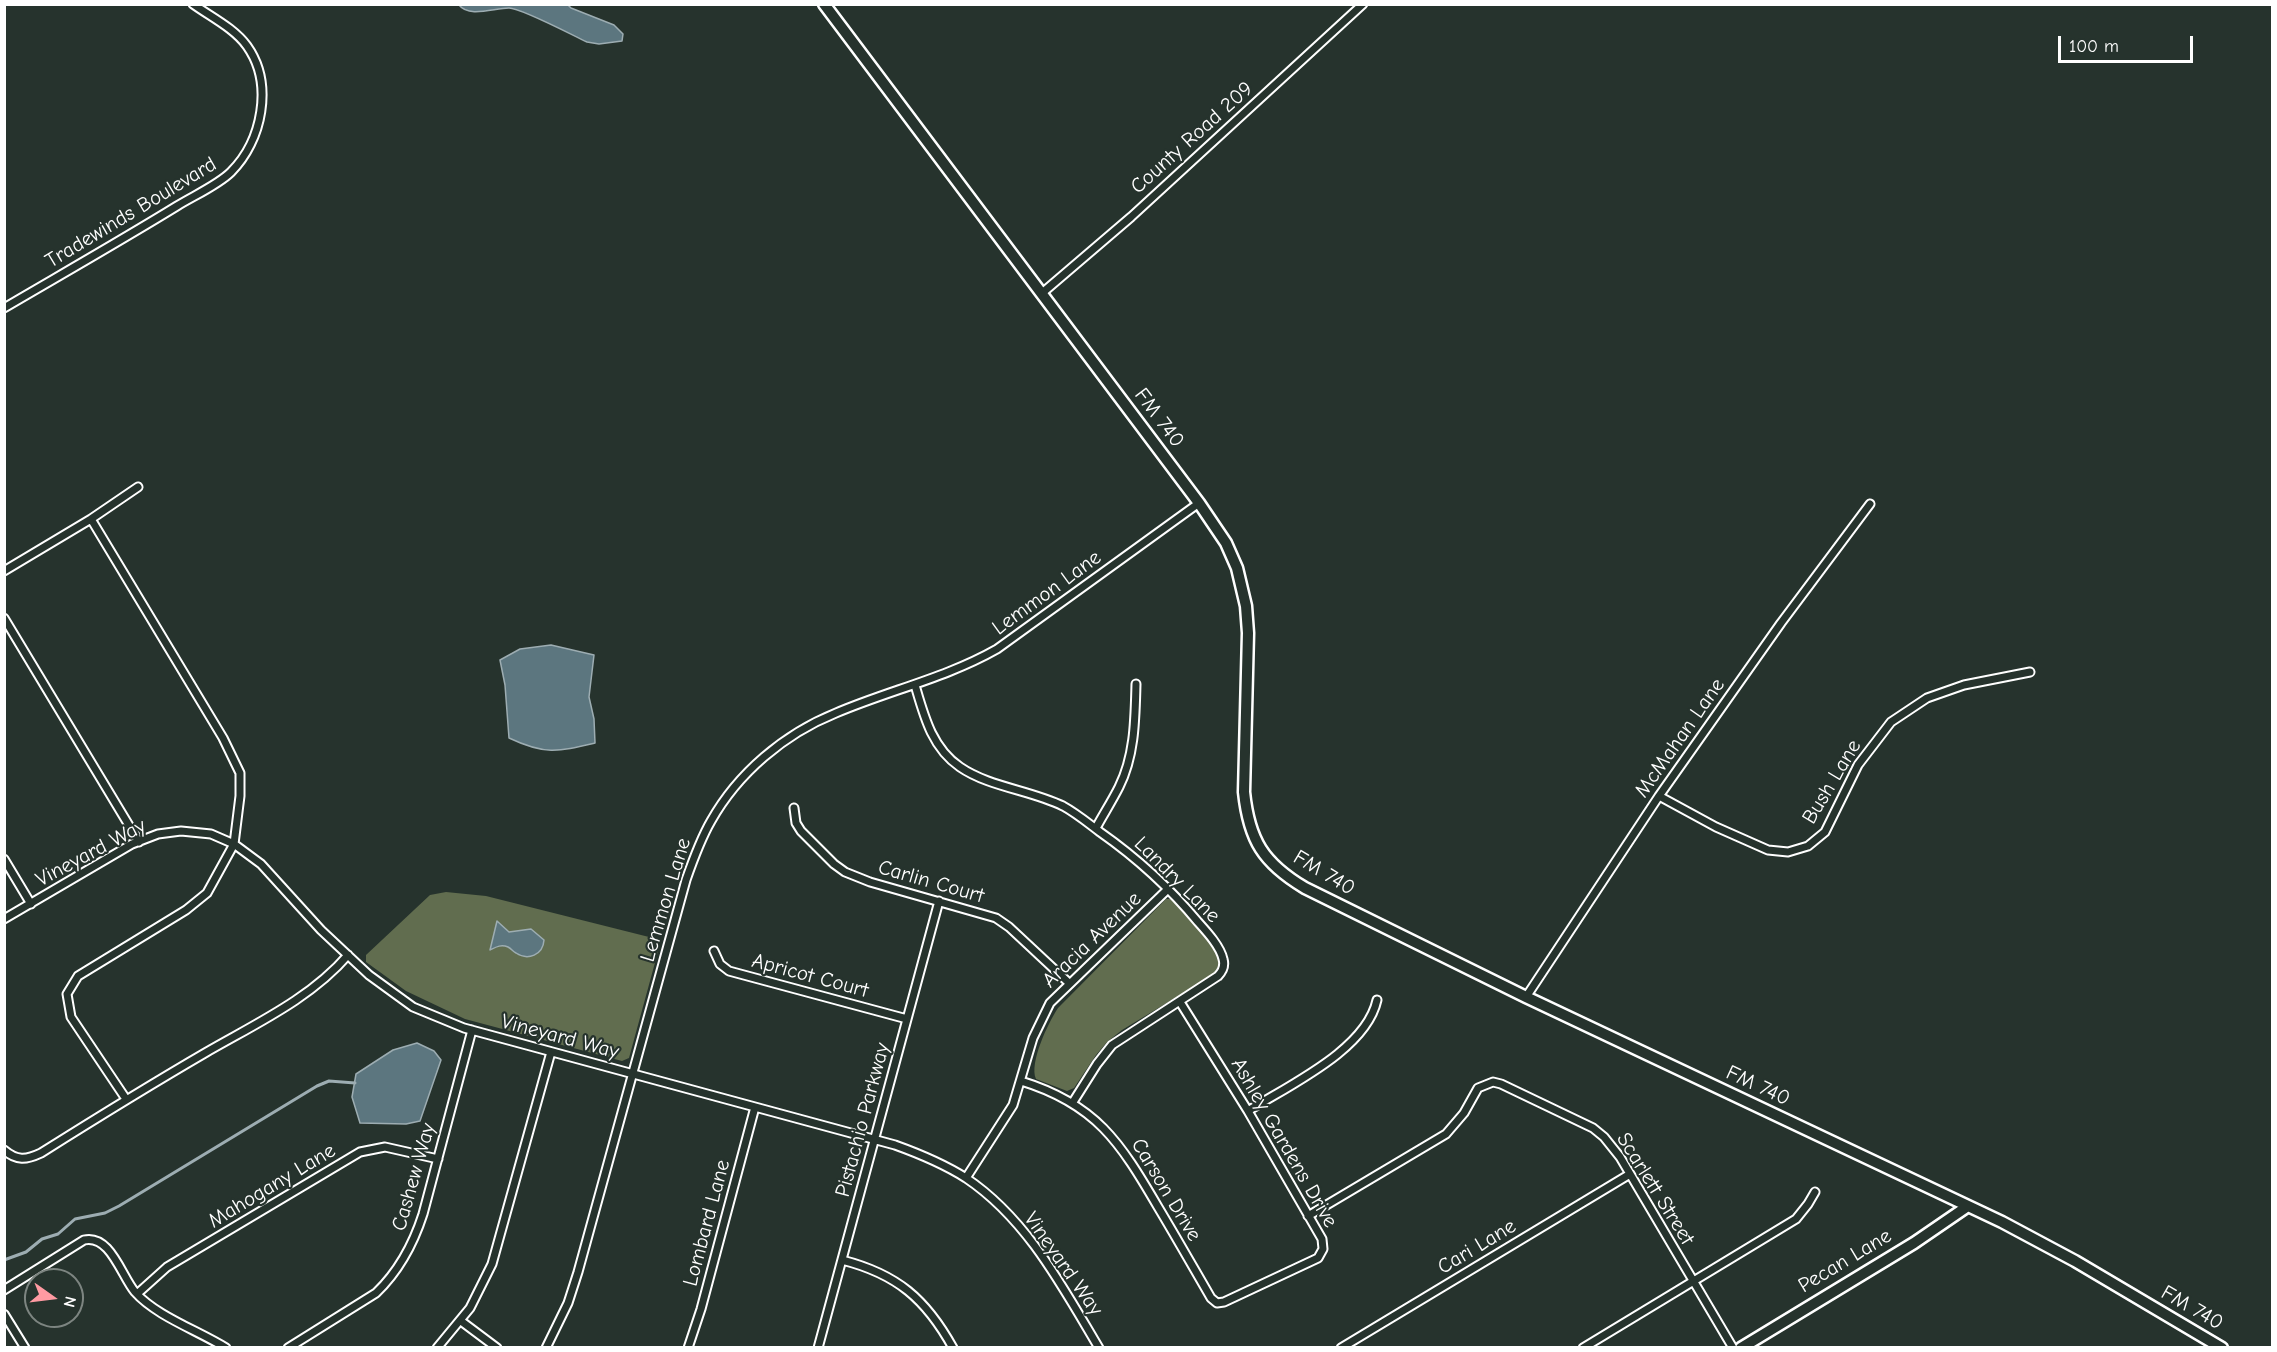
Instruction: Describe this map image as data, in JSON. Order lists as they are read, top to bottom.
{
  "streets": {
    "main road": ["FM 740", "Pecan Lane"],
    "street": [
      "County Road 209",
      "Tradewinds Boulevard",
      "Lemmon Lane",
      "McMahan Lane",
      "Bush Lane",
      "Vineyard Way",
      "Landry Lane",
      "Carlin Court",
      "Aracia Avenue",
      "Apricot Court",
      "Pistachio Parkway",
      "Ashley Gardens Drive",
      "Cashew Way",
      "Mahogany Lane",
      "Scarlett Street",
      "Carson Drive",
      "Lombard Lane",
      "Cari Lane"
    ]
  },
  "crossings": [
    ["County Road 209", "FM 740"],
    ["FM 740", "Lemmon Lane"],
    ["FM 740", "McMahan Lane"],
    ["FM 740", "Pecan Lane"],
    ["Lemmon Lane", "Vineyard Way"],
    ["Lemmon Lane", "Landry Lane"],
    ["McMahan Lane", "Bush Lane"],
    ["Vineyard Way", "Aracia Avenue"],
    ["Vineyard Way", "Pistachio Parkway"],
    ["Vineyard Way", "Cashew Way"],
    ["Vineyard Way", "Lombard Lane"],
    ["Landry Lane", "Aracia Avenue"],
    ["Landry Lane", "Ashley Gardens Drive"],
    ["Landry Lane", "Carson Drive"],
    ["Carlin Court", "Aracia Avenue"],
    ["Carlin Court", "Pistachio Parkway"],
    ["Aracia Avenue", "Carson Drive"],
    ["Apricot Court", "Pistachio Parkway"],
    ["Ashley Gardens Drive", "Scarlett Street"],
    ["Ashley Gardens Drive", "Carson Drive"],
    ["Cashew Way", "Mahogany Lane"],
    ["Scarlett Street", "Cari Lane"]
  ],
  "scale_bar": "100 m",
  "north": "right"
}
